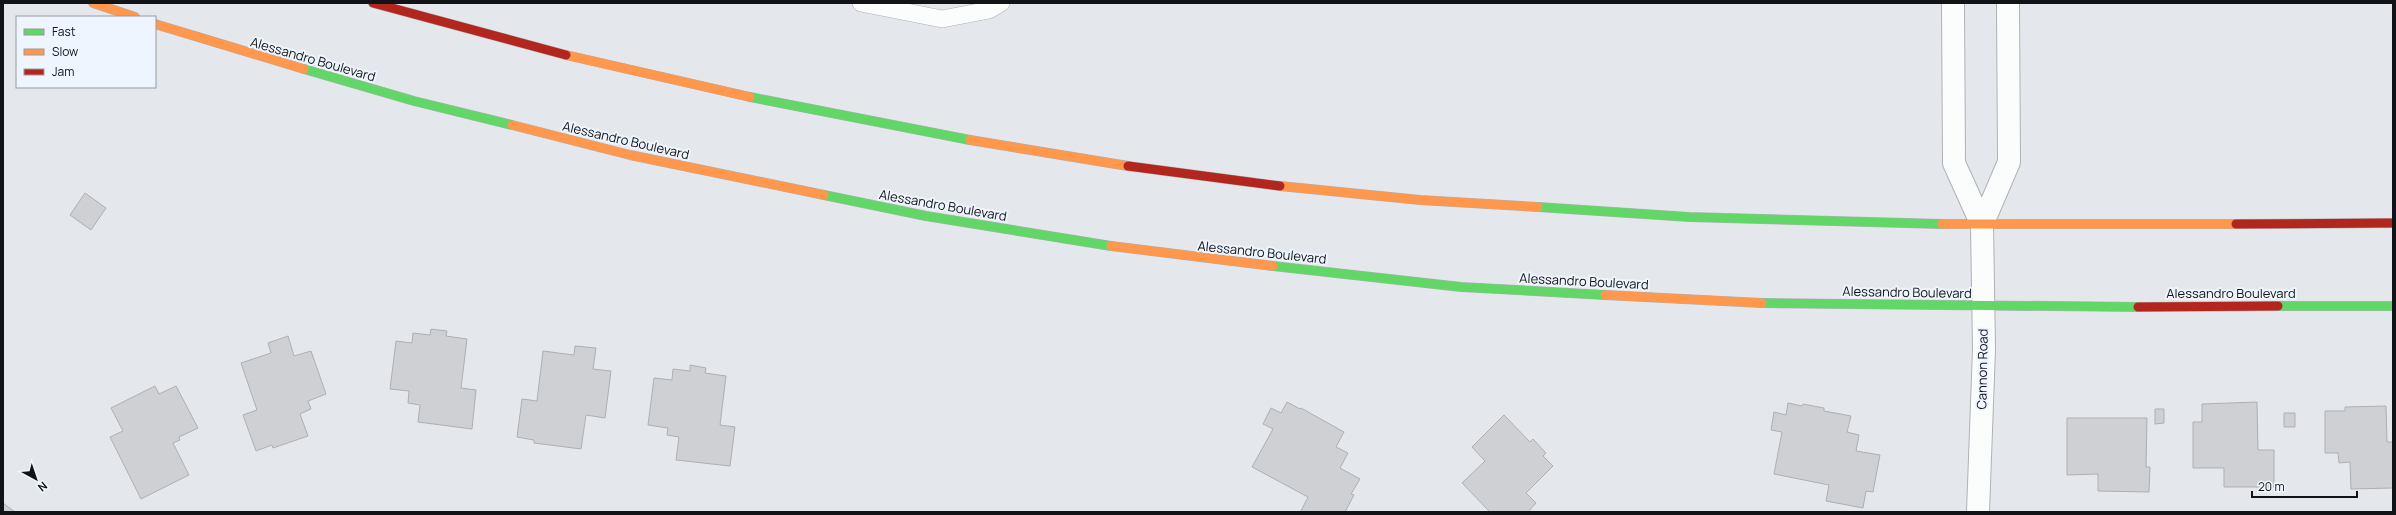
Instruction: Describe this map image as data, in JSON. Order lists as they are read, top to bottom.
{
  "streets": {
    "main road": ["Alessandro Boulevard"],
    "street": ["Cannon Road"]
  },
  "crossings": [
    ["Alessandro Boulevard", "Cannon Road"]
  ],
  "legend": ["Fast", "Slow", "Jam"],
  "scale_bar": "20 m",
  "north": "bottom right"
}
